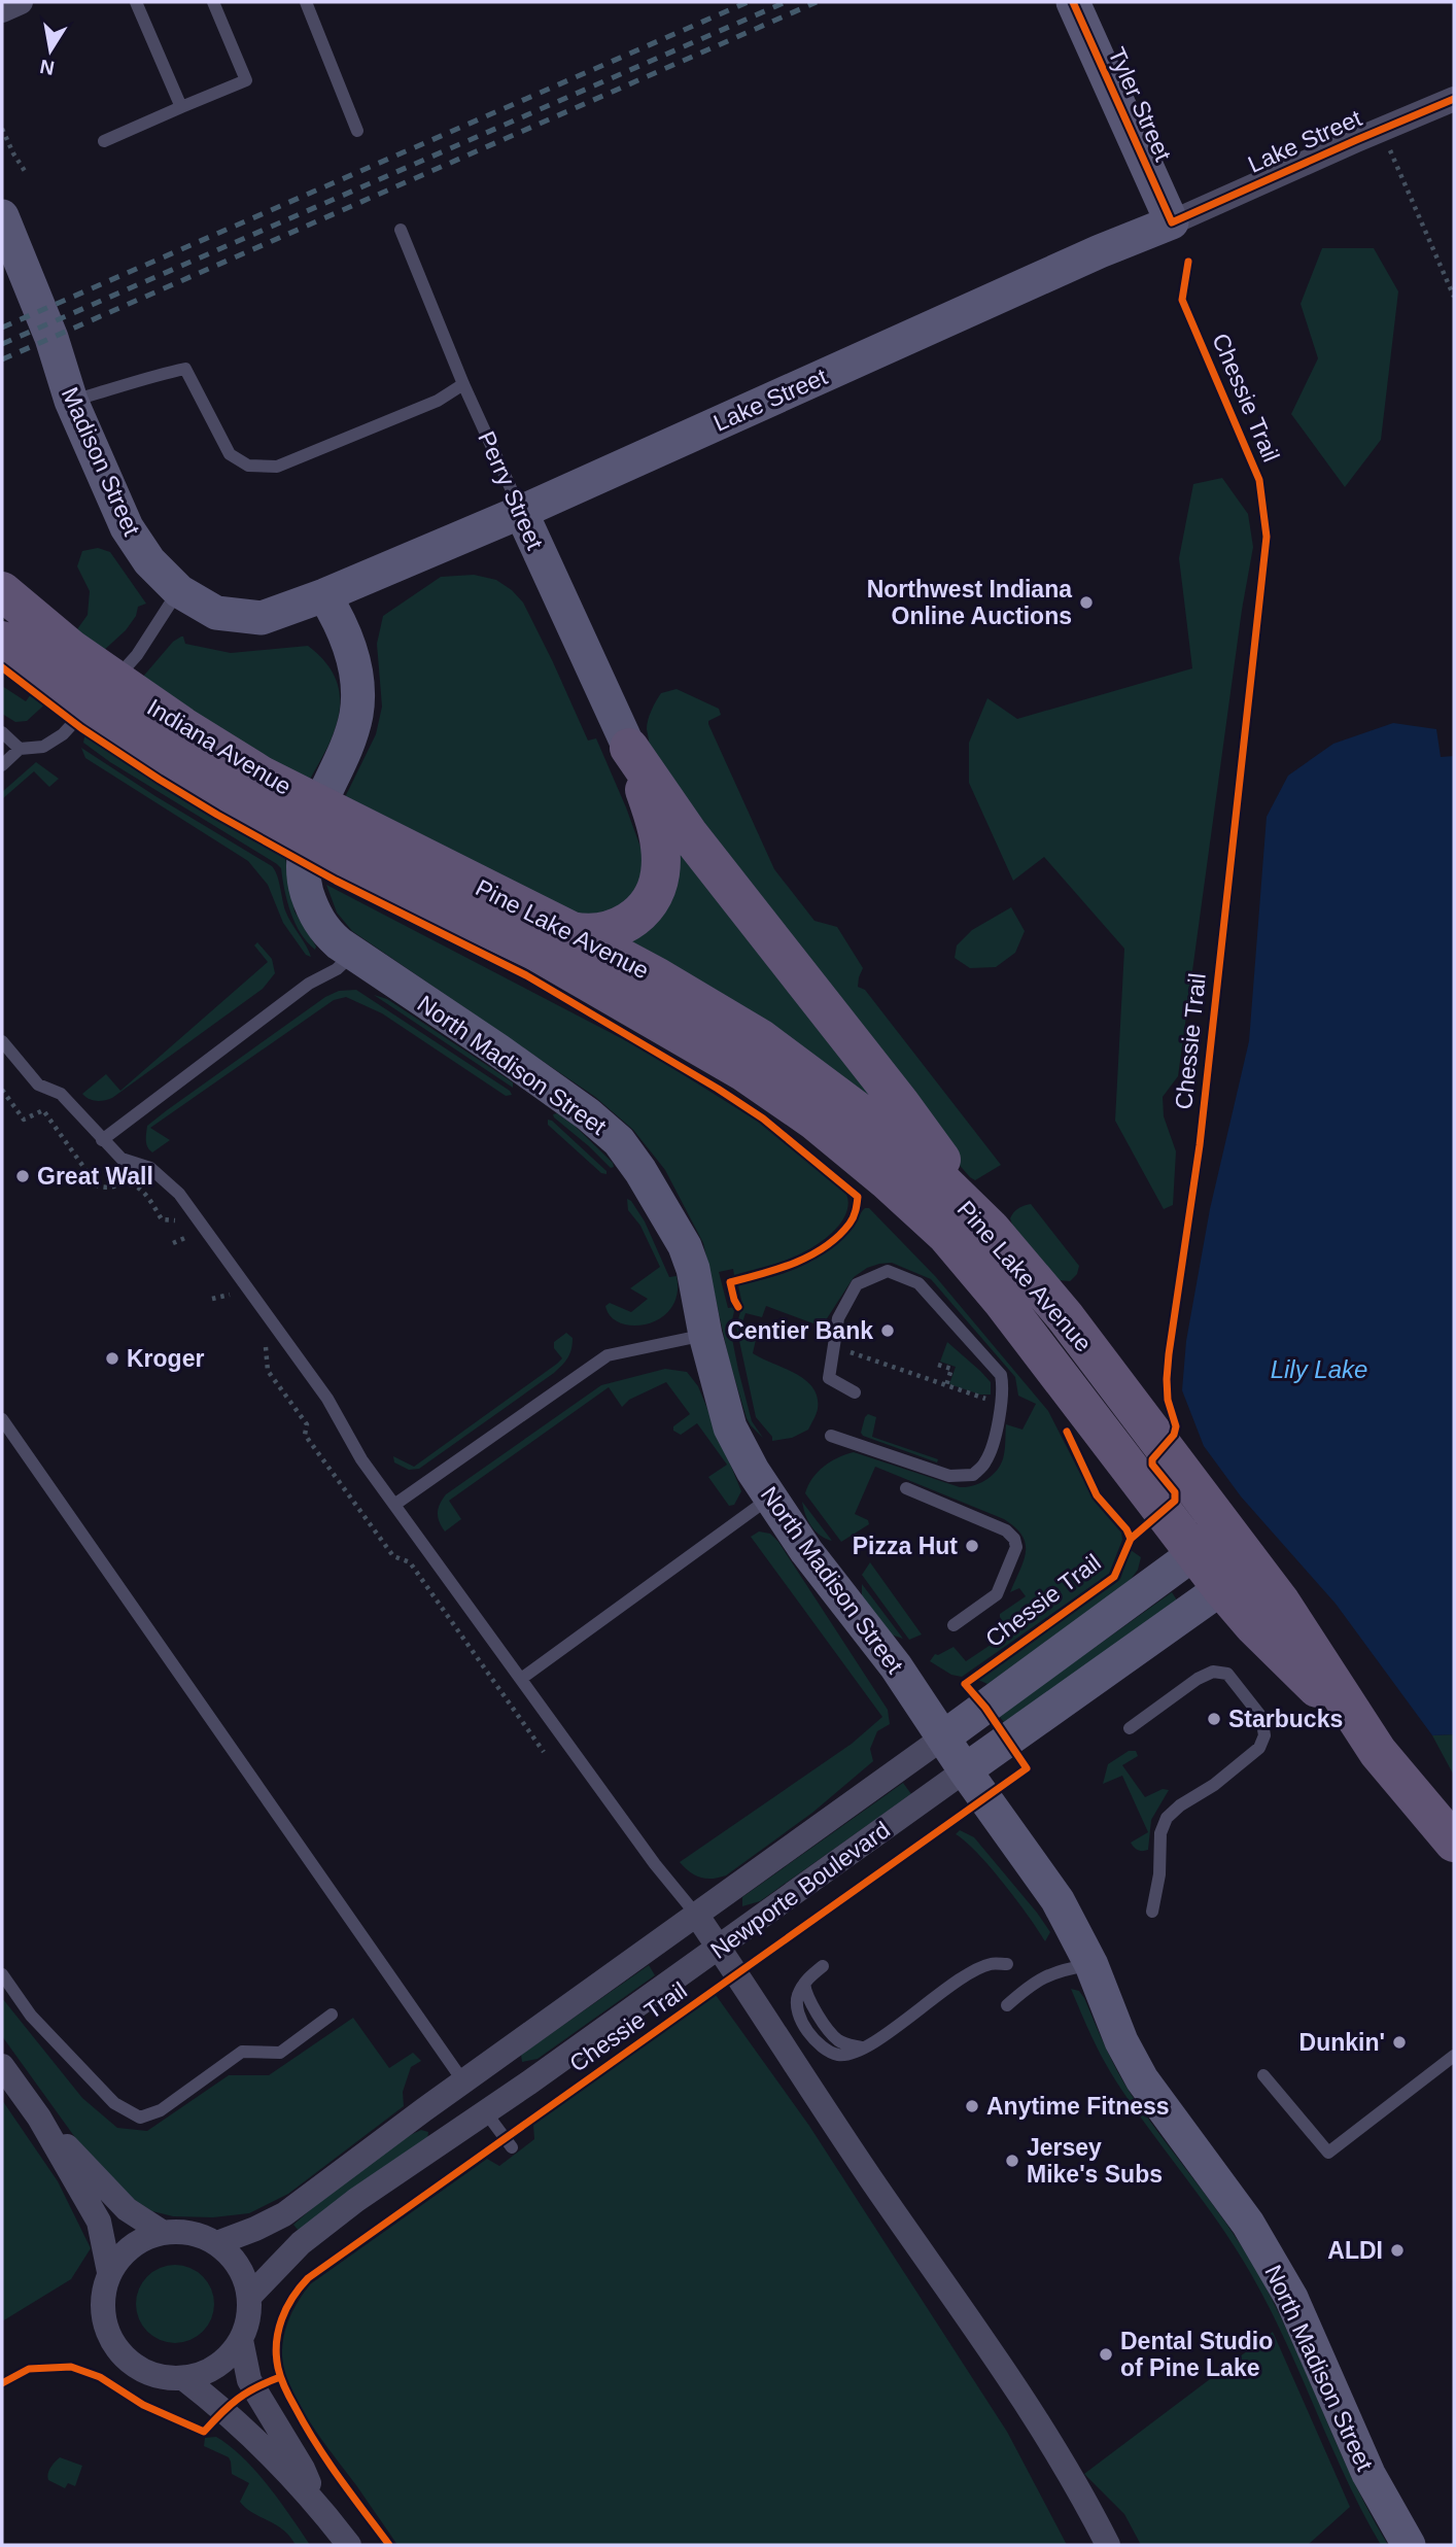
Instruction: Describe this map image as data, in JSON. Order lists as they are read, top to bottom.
{
  "streets": {
    "main road": ["Indiana Avenue", "Pine Lake Avenue"],
    "street": [
      "Tyler Street",
      "Lake Street",
      "Madison Street",
      "Perry Street",
      "North Madison Street",
      "Newporte Boulevard"
    ],
    "cycle path": ["Chessie Trail"]
  },
  "crossings": [
    ["Tyler Street", "Lake Street"],
    ["Lake Street", "Madison Street"],
    ["Lake Street", "Perry Street"],
    ["Lake Street", "North Madison Street"],
    ["Madison Street", "North Madison Street"],
    ["Indiana Avenue", "Pine Lake Avenue"],
    ["Pine Lake Avenue", "Newporte Boulevard"],
    ["North Madison Street", "Newporte Boulevard"]
  ],
  "water": ["Lily Lake"],
  "places": [
    "Northwest Indiana Online Auctions",
    "Great Wall",
    "Centier Bank",
    "Kroger",
    "Pizza Hut",
    "Starbucks",
    "Dunkin'",
    "Anytime Fitness",
    "Jersey Mike's Subs",
    "ALDI",
    "Dental Studio of Pine Lake"
  ],
  "north": "bottom"
}
